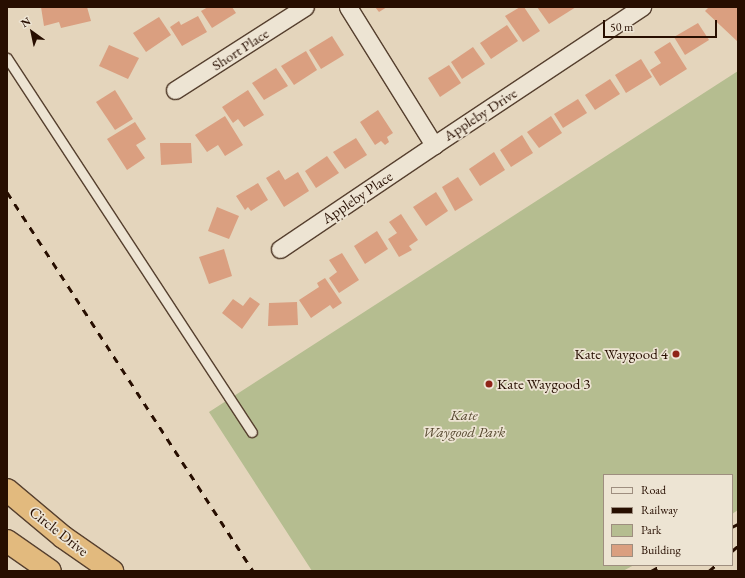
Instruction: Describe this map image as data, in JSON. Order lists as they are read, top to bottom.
{
  "streets": {
    "highway": ["Circle Drive"],
    "street": ["Short Place", "Appleby Drive", "Appleby Place"]
  },
  "crossings": [
    ["Appleby Drive", "Appleby Place"]
  ],
  "parks": ["Kate Waygood Park"],
  "places": ["Kate Waygood 4", "Kate Waygood 3"],
  "legend": [
    "Road",
    "Railway",
    "Park",
    "Building"
  ],
  "scale_bar": "50 m",
  "north": "top left"
}
